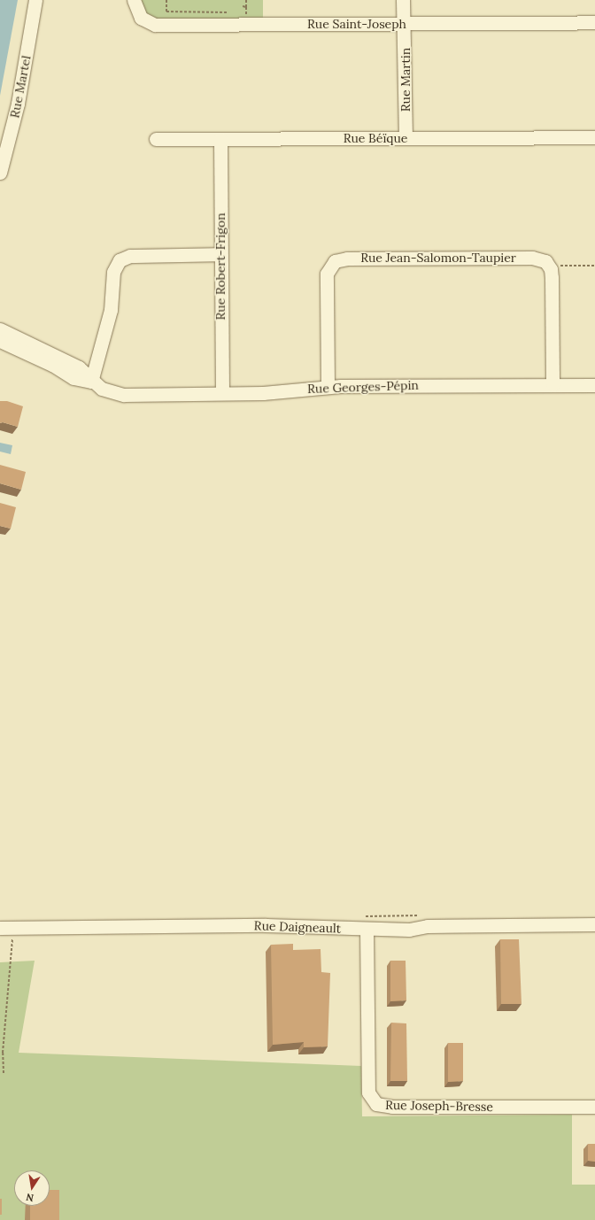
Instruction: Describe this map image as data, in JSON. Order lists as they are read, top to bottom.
{
  "streets": {
    "street": [
      "Rue Saint-Joseph",
      "Rue Martin",
      "Rue Martel",
      "Rue Béïque",
      "Rue Jean-Salomon-Taupier",
      "Rue Robert-Frigon",
      "Rue Georges-Pépin",
      "Rue Daigneault",
      "Rue Joseph-Bresse"
    ]
  },
  "crossings": [
    ["Rue Saint-Joseph", "Rue Martin"],
    ["Rue Martin", "Rue Béïque"],
    ["Rue Béïque", "Rue Robert-Frigon"],
    ["Rue Jean-Salomon-Taupier", "Rue Georges-Pépin"],
    ["Rue Robert-Frigon", "Rue Georges-Pépin"],
    ["Rue Daigneault", "Rue Joseph-Bresse"]
  ],
  "north": "bottom"
}
